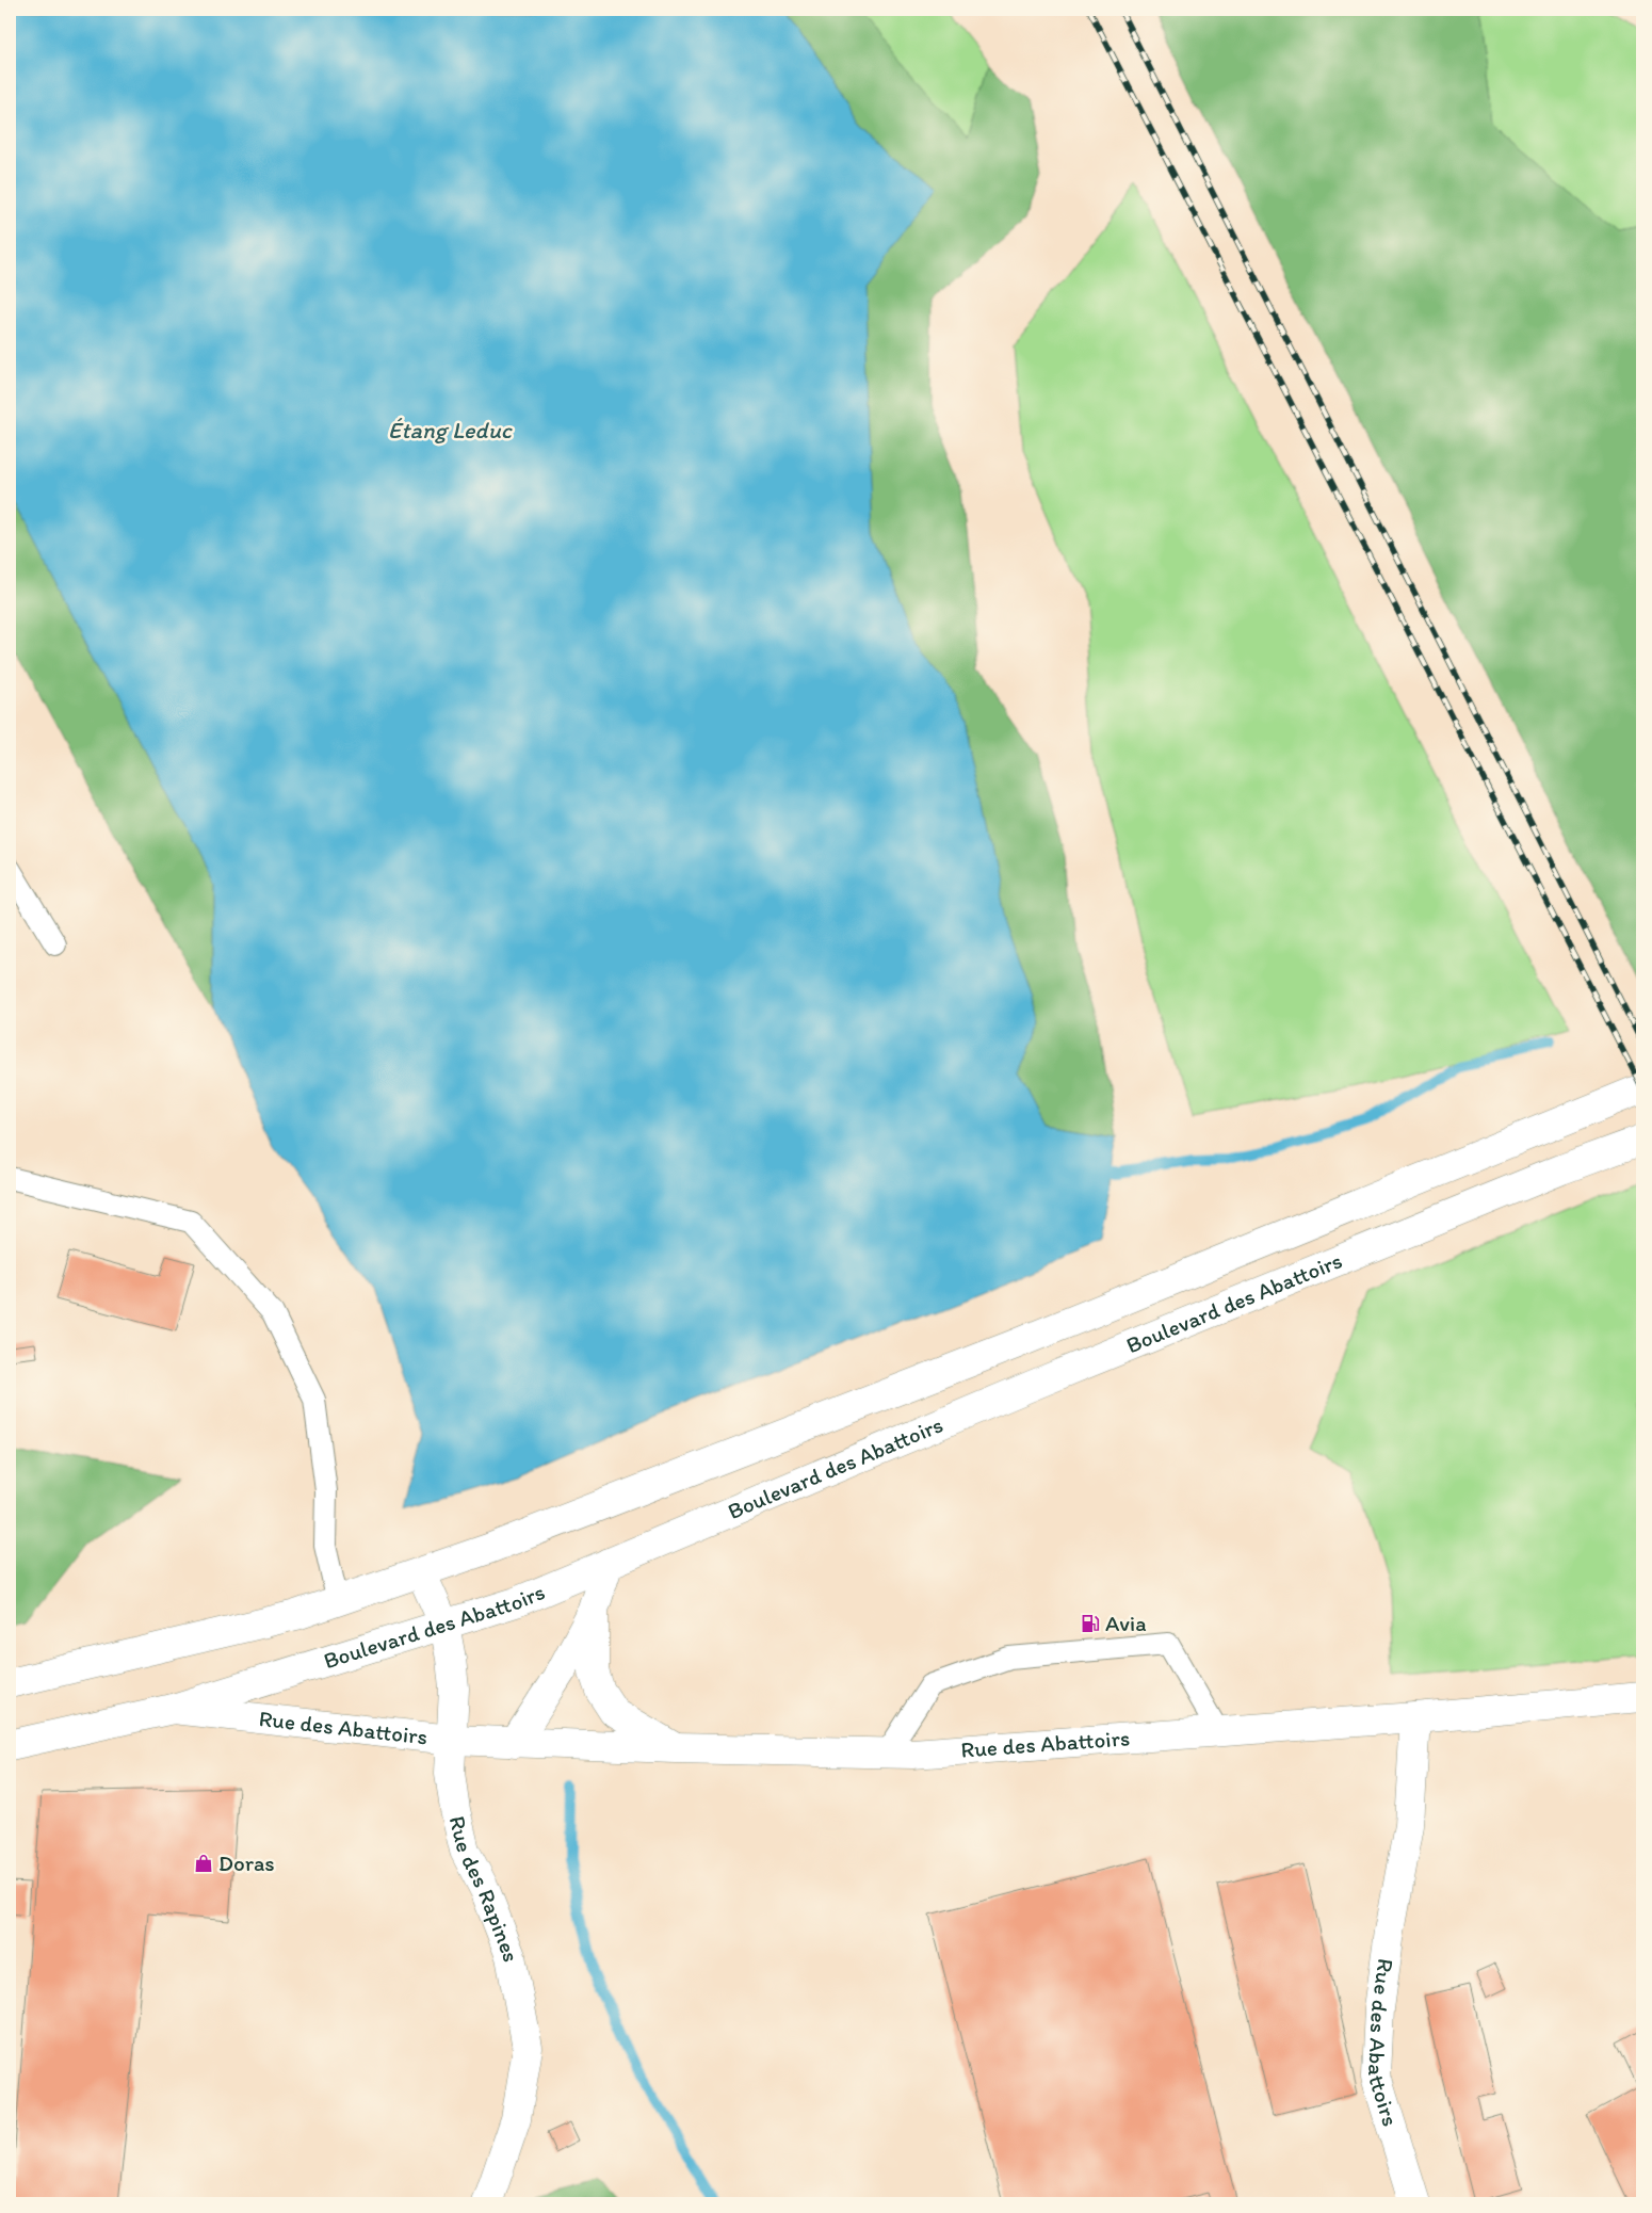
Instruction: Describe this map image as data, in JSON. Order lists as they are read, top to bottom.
{
  "streets": {
    "street": ["Boulevard des Abattoirs", "Rue des Abattoirs", "Rue des Rapines"]
  },
  "crossings": [
    ["Boulevard des Abattoirs", "Rue des Abattoirs"],
    ["Boulevard des Abattoirs", "Rue des Rapines"],
    ["Rue des Abattoirs", "Rue des Rapines"]
  ],
  "water": ["Étang Leduc"],
  "places": {
    "fuel station": ["Avia"],
    "shop": ["Doras"]
  }
}
